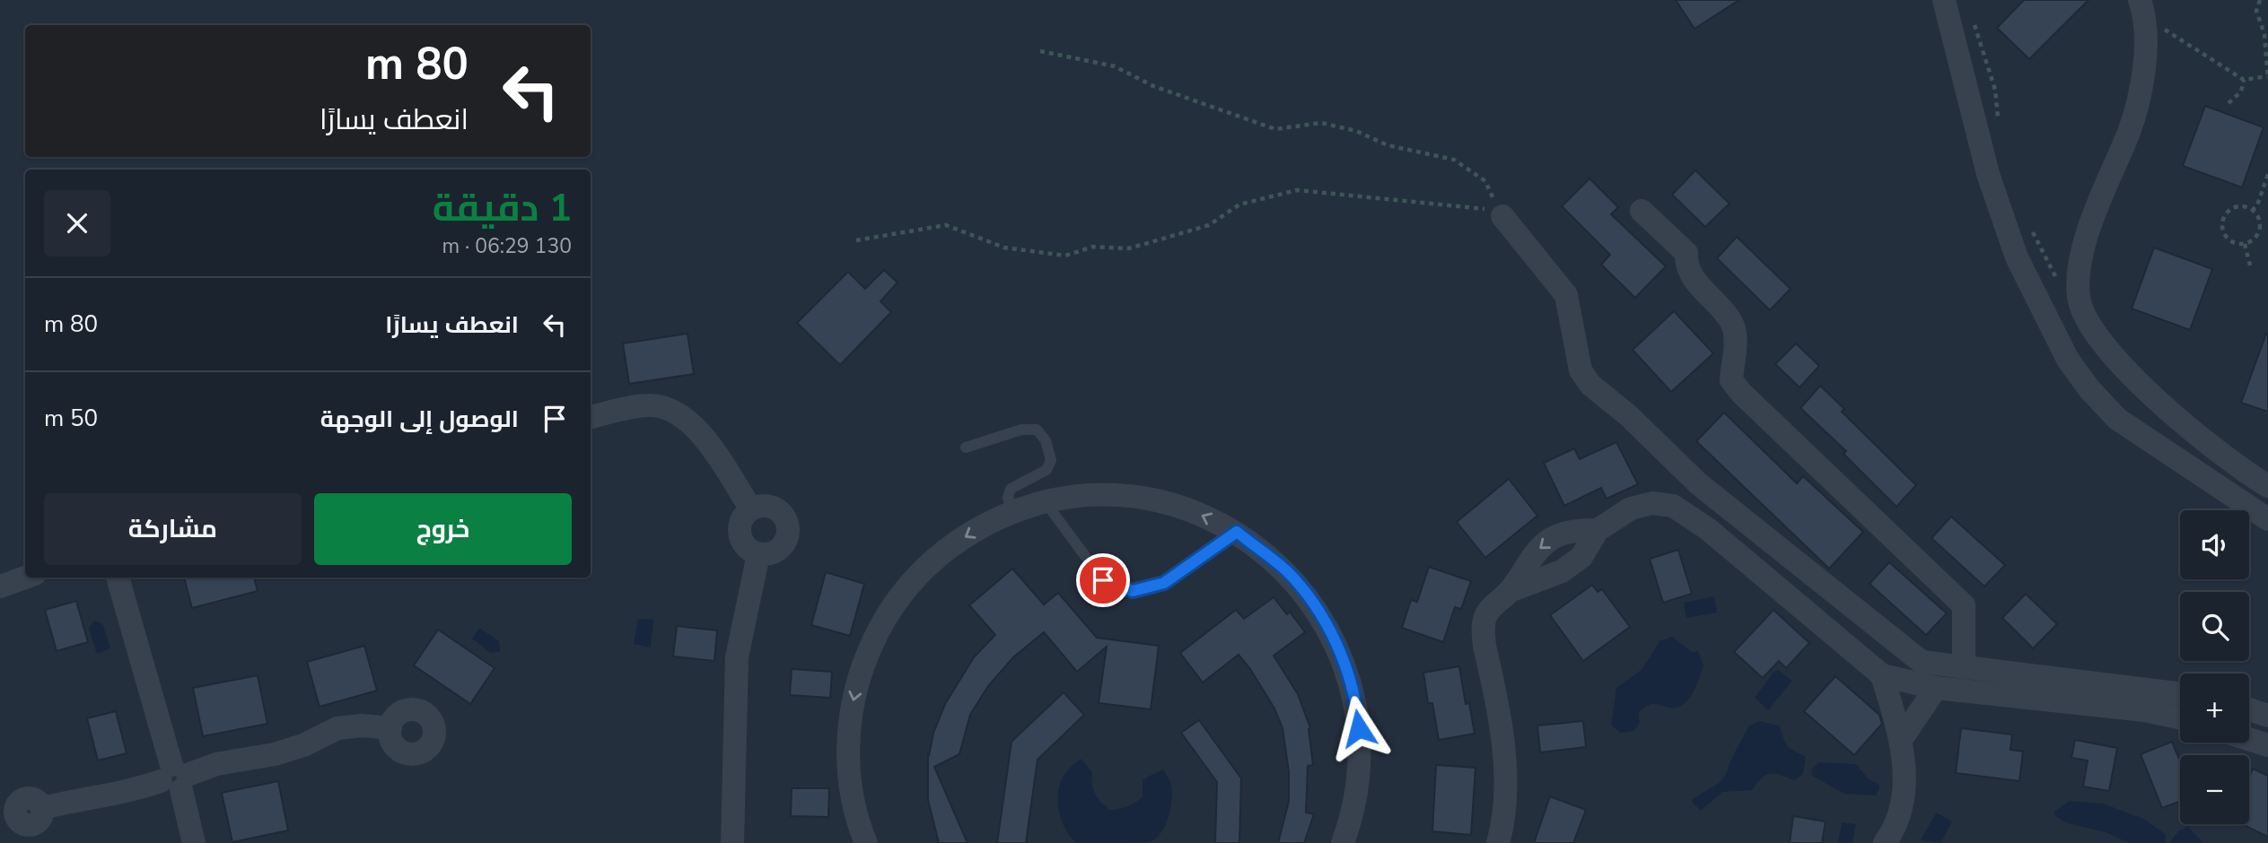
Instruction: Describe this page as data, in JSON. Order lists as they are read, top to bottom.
{
  "page": {
    "turn": ["80 m", "انعطف يسارًا"],
    "heading": ["1 دقيقة", "130 m · 06:29"],
    "list": [
      {
        "name": "انعطف يسارًا",
        "value": "80 m"
      },
      {
        "name": "الوصول إلى الوجهة",
        "value": "50 m"
      }
    ],
    "buttons": ["خروج", "مشاركة"],
    "map_buttons": ["+", "−"]
  }
}
